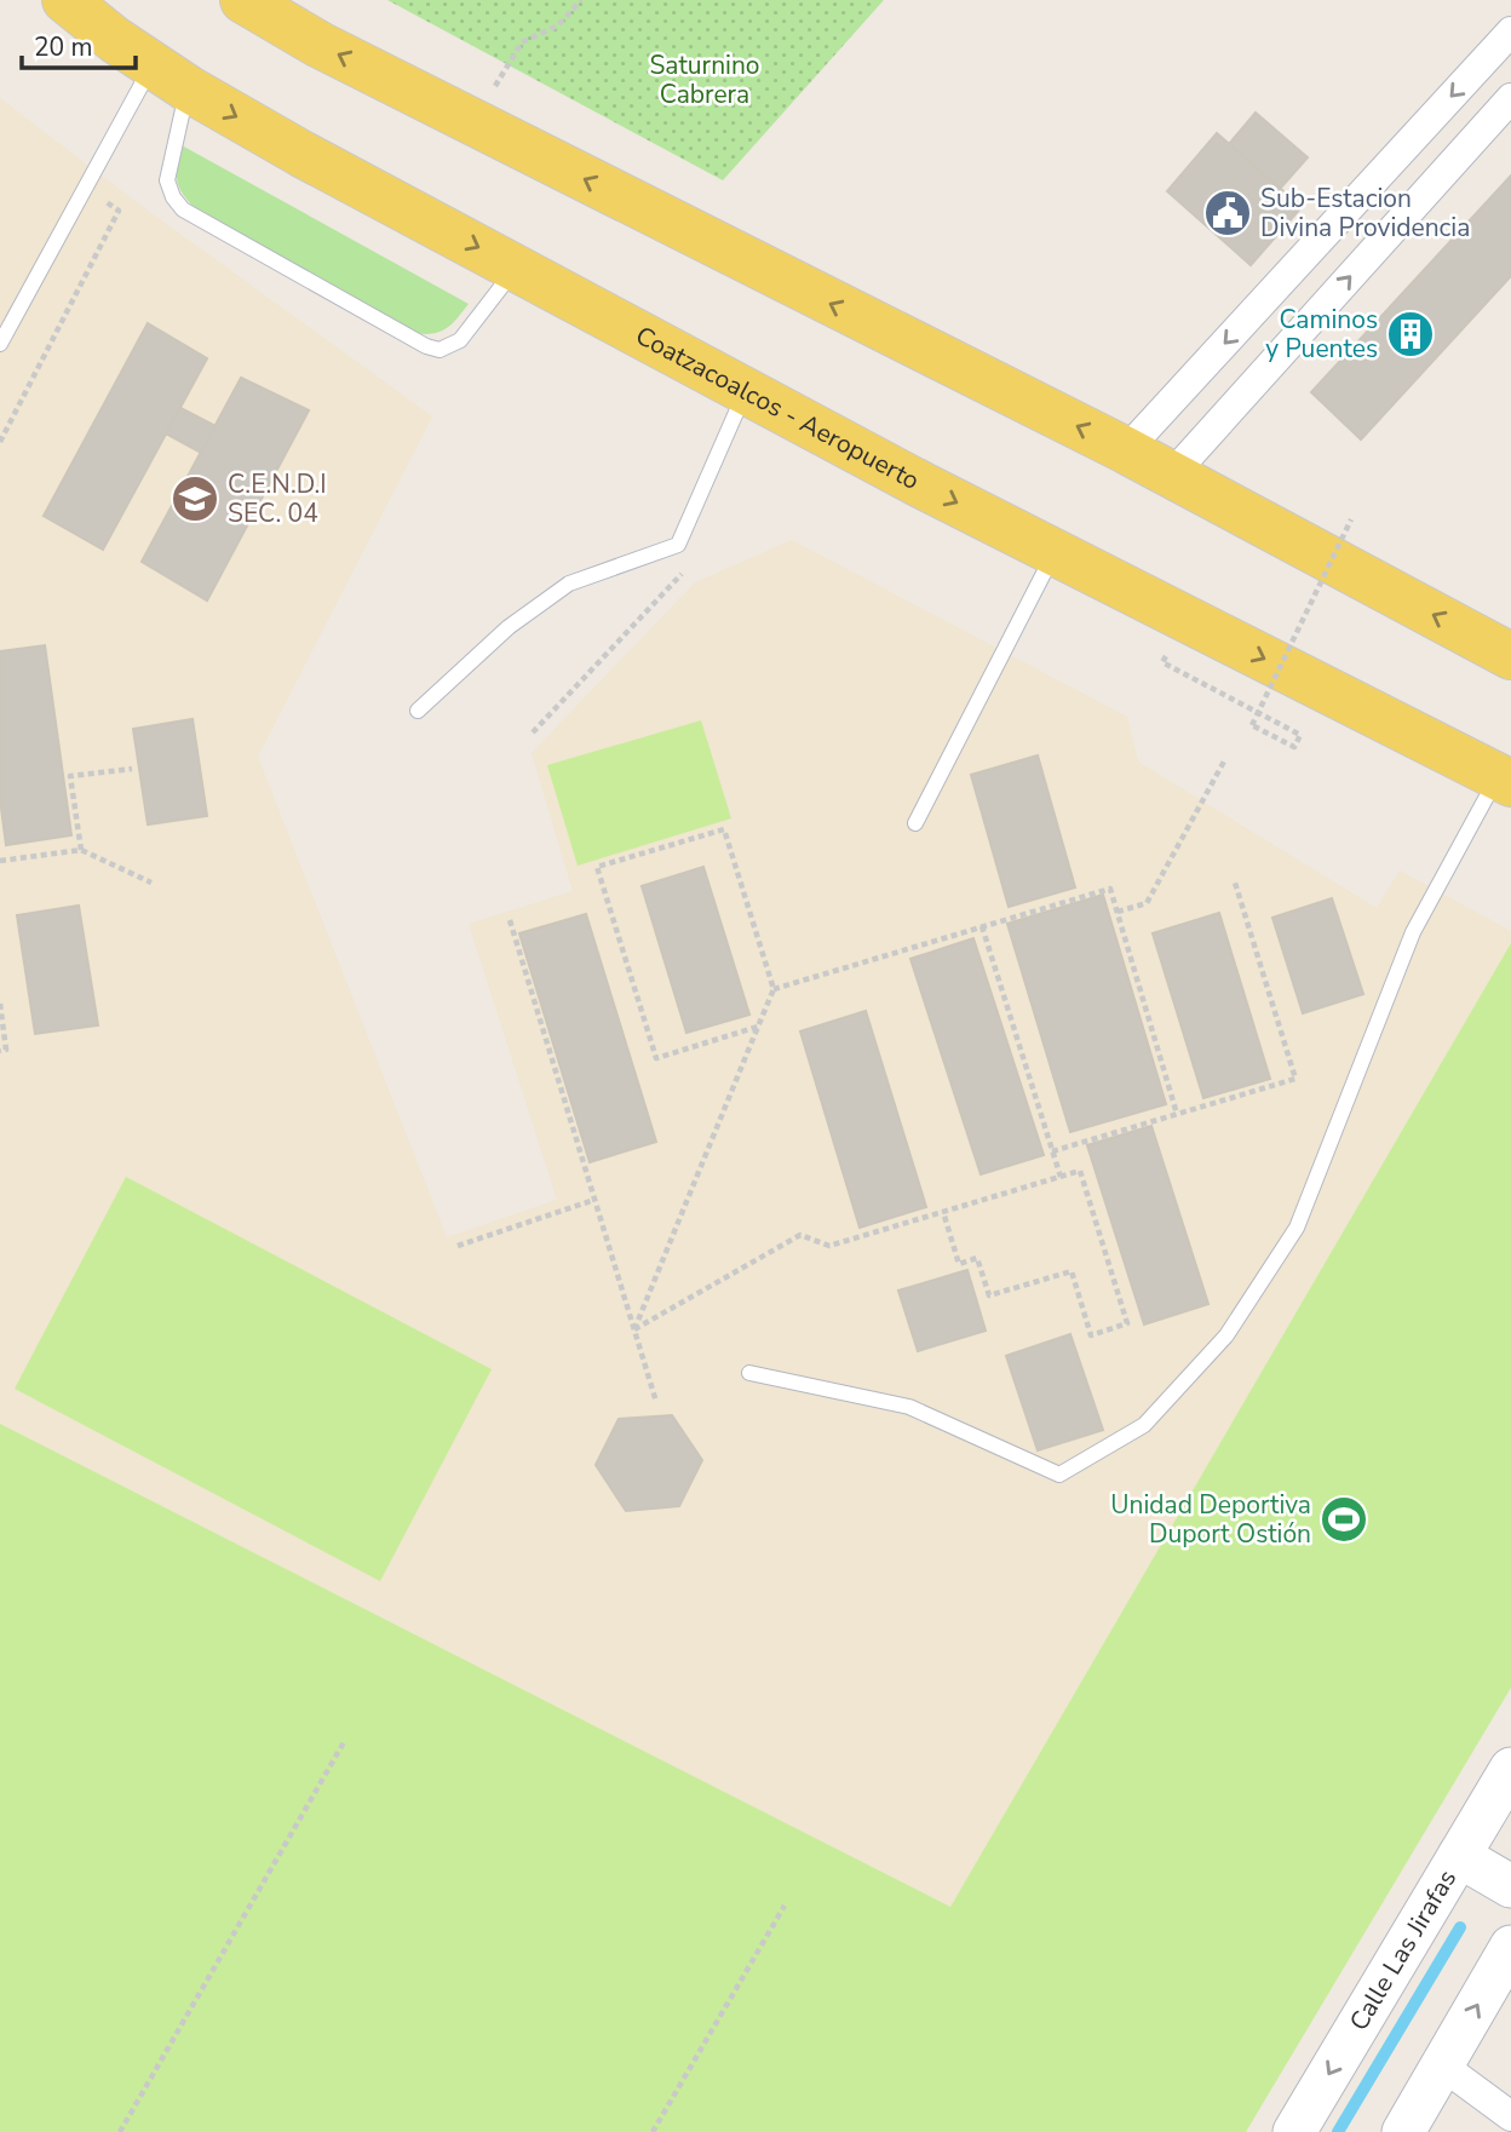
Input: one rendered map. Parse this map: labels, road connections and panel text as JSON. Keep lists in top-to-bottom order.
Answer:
{
  "streets": {
    "main road": ["Coatzacoalcos - Aeropuerto", "Calle Las Jirafas"]
  },
  "parks": ["Saturnino Cabrera"],
  "places": {
    "public building": ["Sub-Estacion Divina Providencia"],
    "building": ["Caminos y Puentes"],
    "school or university": ["C.E.N.D.I SEC. 04"],
    "sports": ["Unidad Deportiva Duport Ostión"]
  },
  "scale_bar": "20 m"
}
